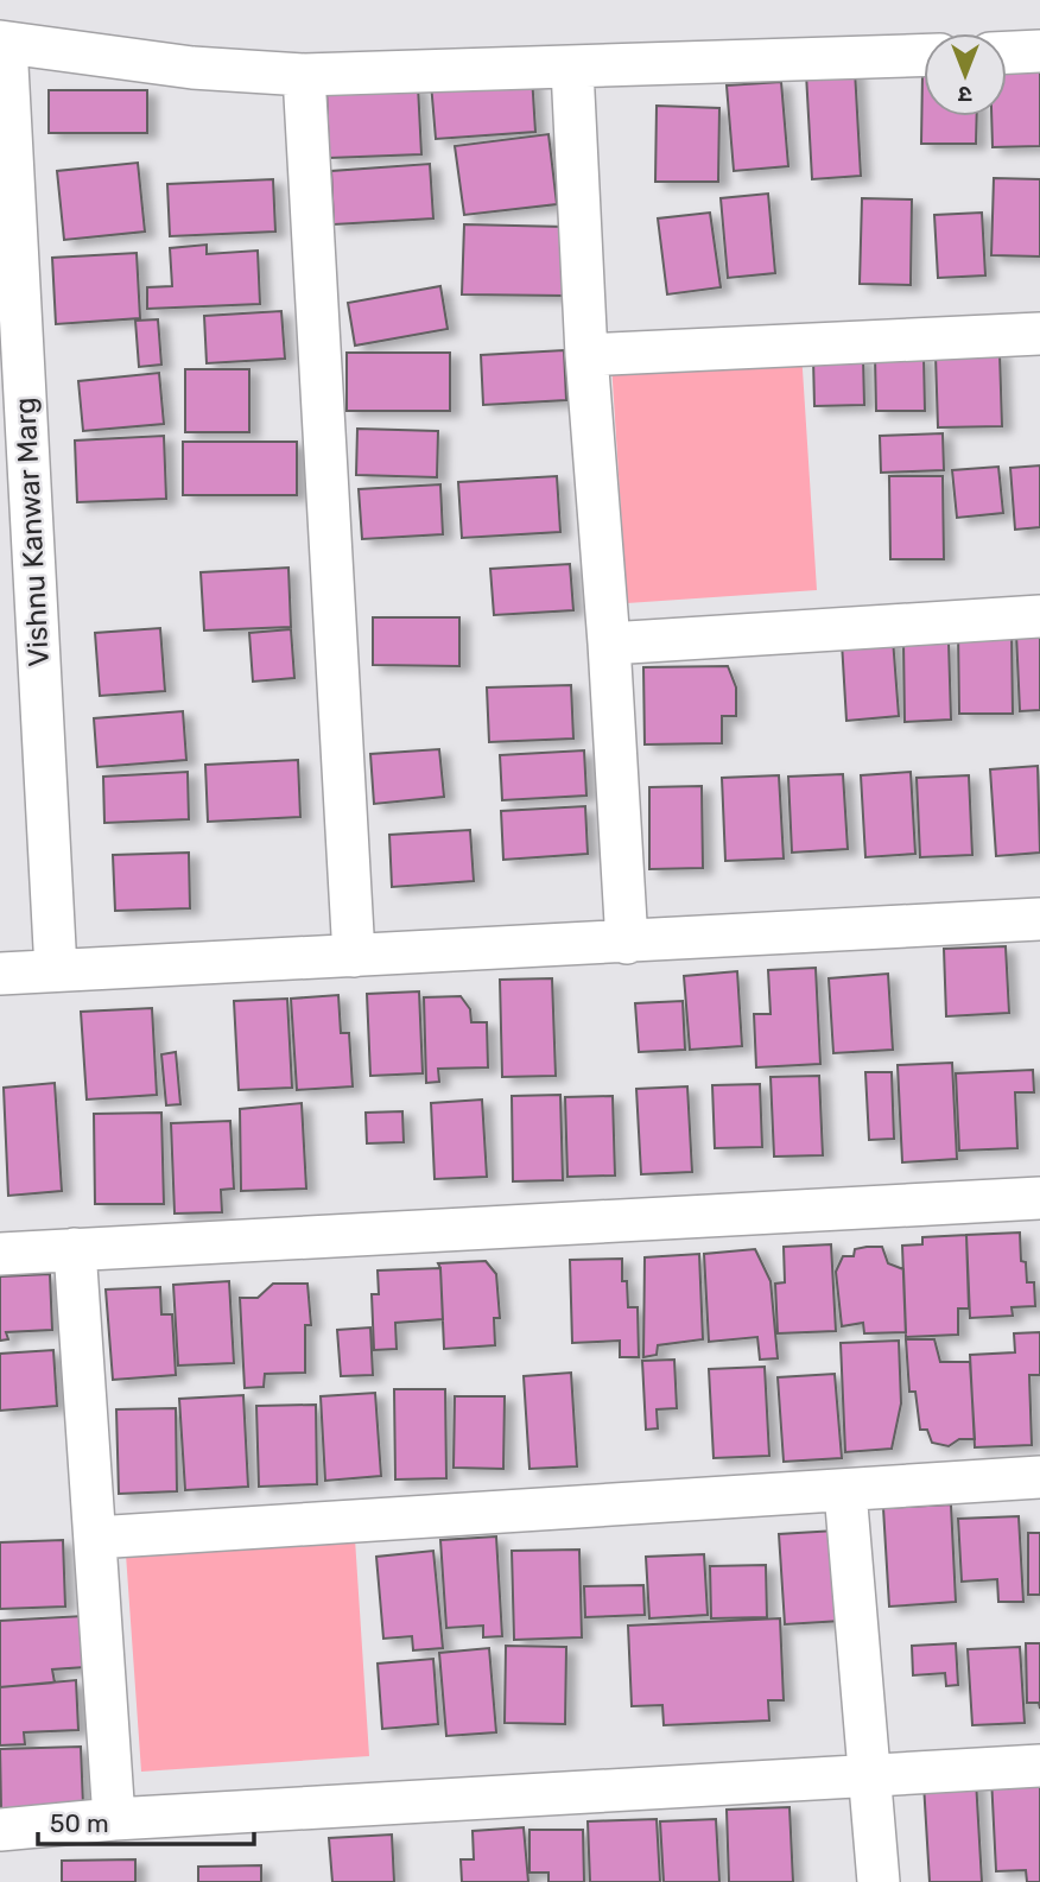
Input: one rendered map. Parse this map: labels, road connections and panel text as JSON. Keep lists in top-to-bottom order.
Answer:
{
  "streets": {
    "street": ["Vishnu Kanwar Marg"]
  },
  "scale_bar": "50 m",
  "north": "bottom"
}
